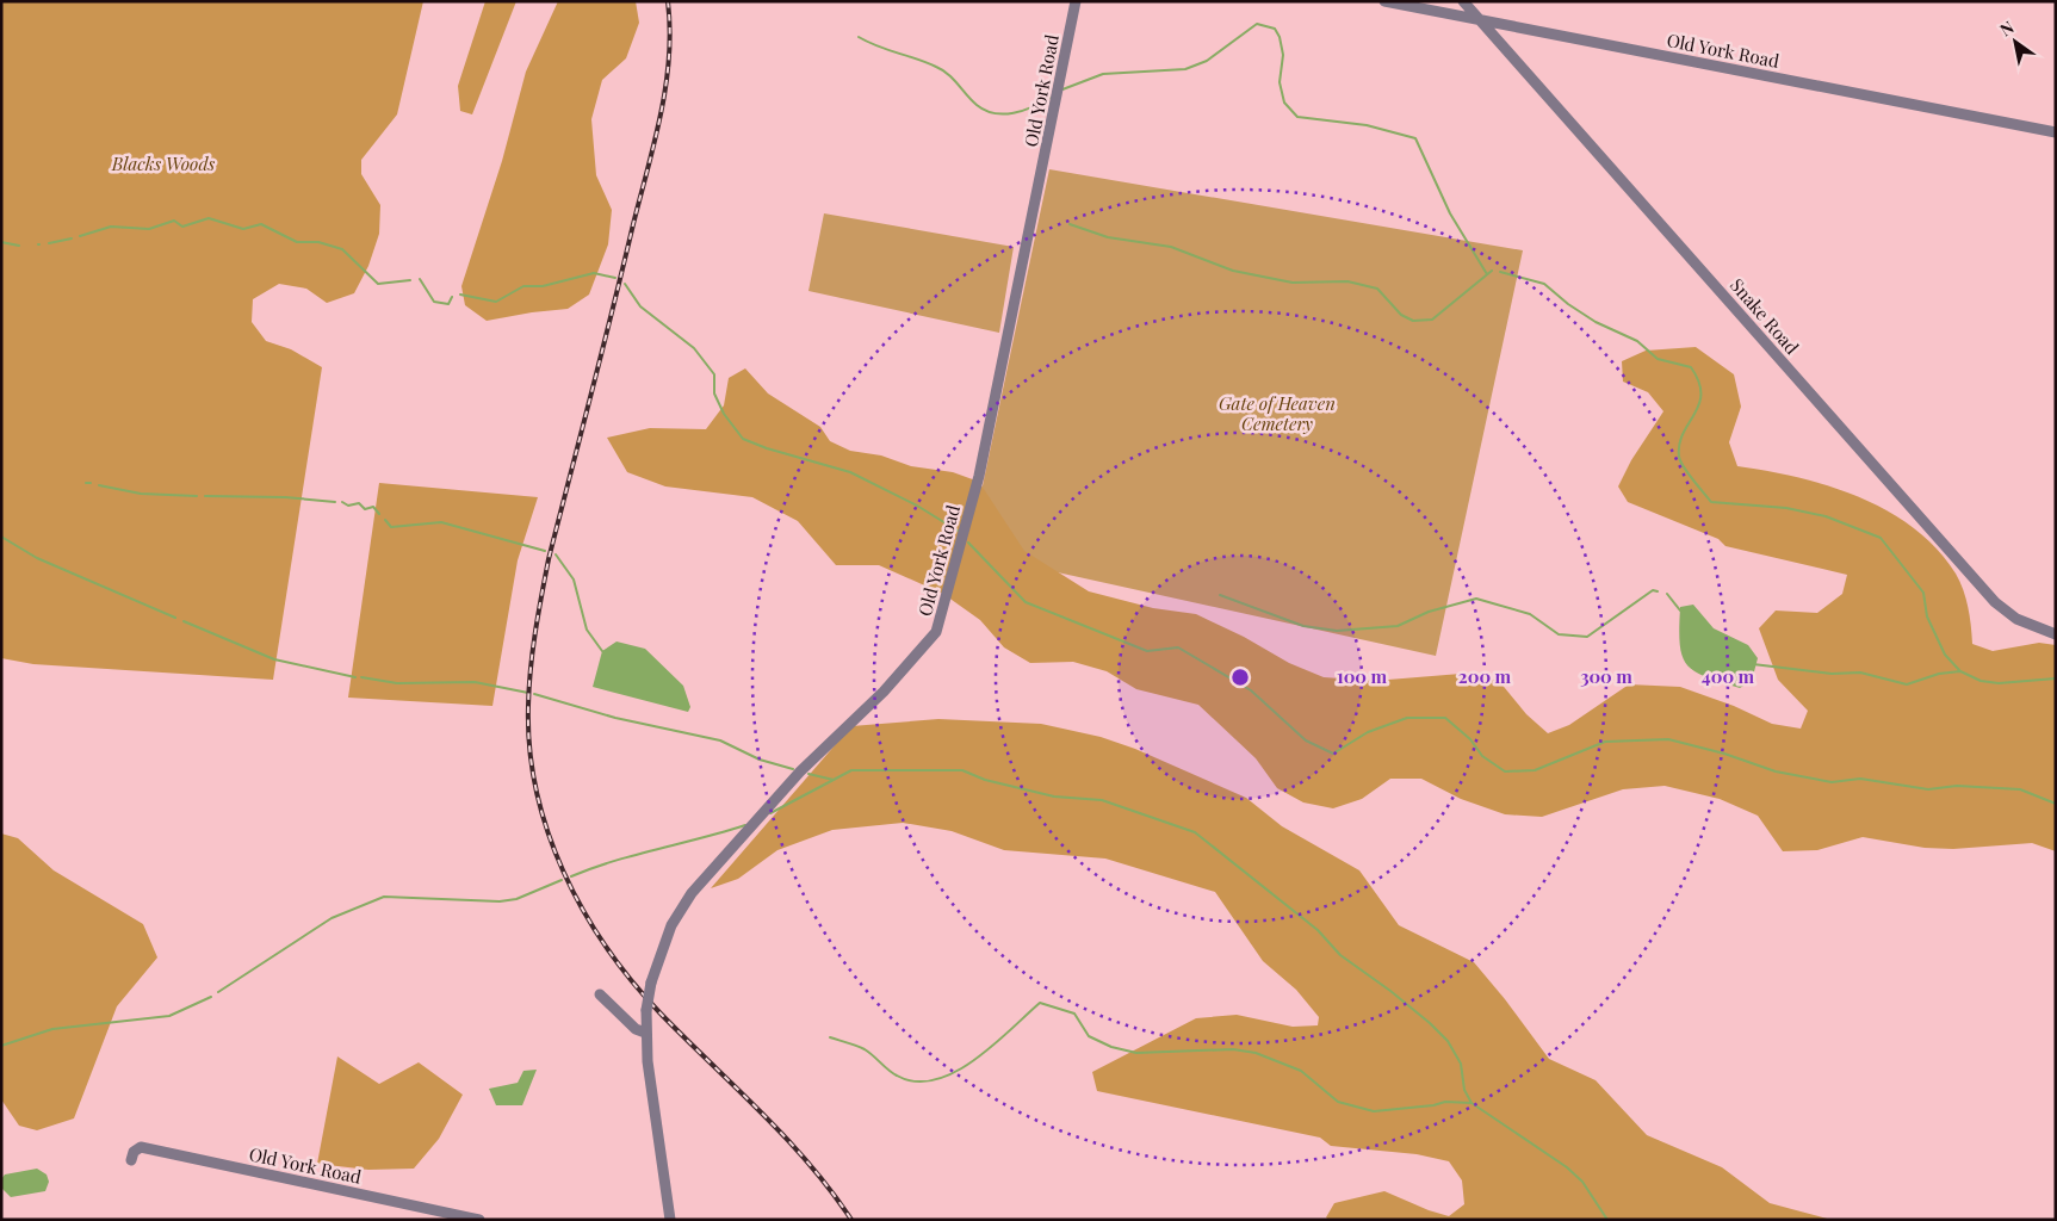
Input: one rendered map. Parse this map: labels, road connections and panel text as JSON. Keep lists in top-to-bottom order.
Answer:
{
  "streets": {
    "street": ["Old York Road", "Snake Road"]
  },
  "crossings": [
    ["Old York Road", "Snake Road"]
  ],
  "parks": ["Blacks Woods", "Gate of Heaven Cemetery"],
  "north": "top left",
  "rings": [
    "100 m",
    "200 m",
    "300 m",
    "400 m"
  ]
}
